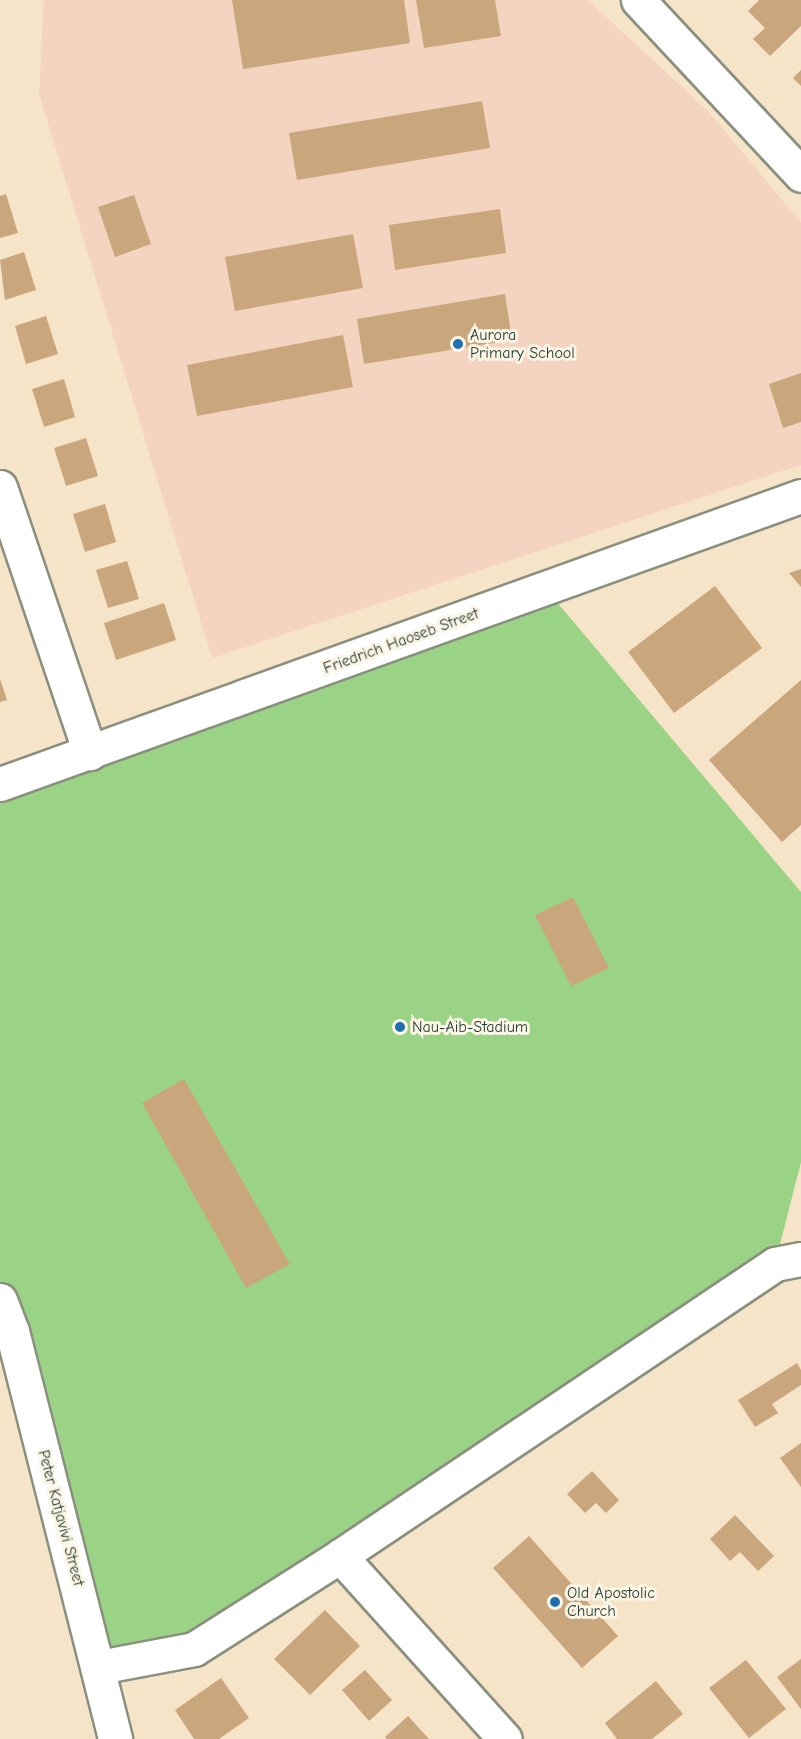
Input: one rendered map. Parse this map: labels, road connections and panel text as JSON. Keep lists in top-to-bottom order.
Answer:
{
  "streets": {
    "street": ["Friedrich Haoseb Street", "Peter Katjavivi Street"]
  },
  "places": ["Aurora Primary School", "Nau-Aib-Stadium", "Old Apostolic Church"]
}
